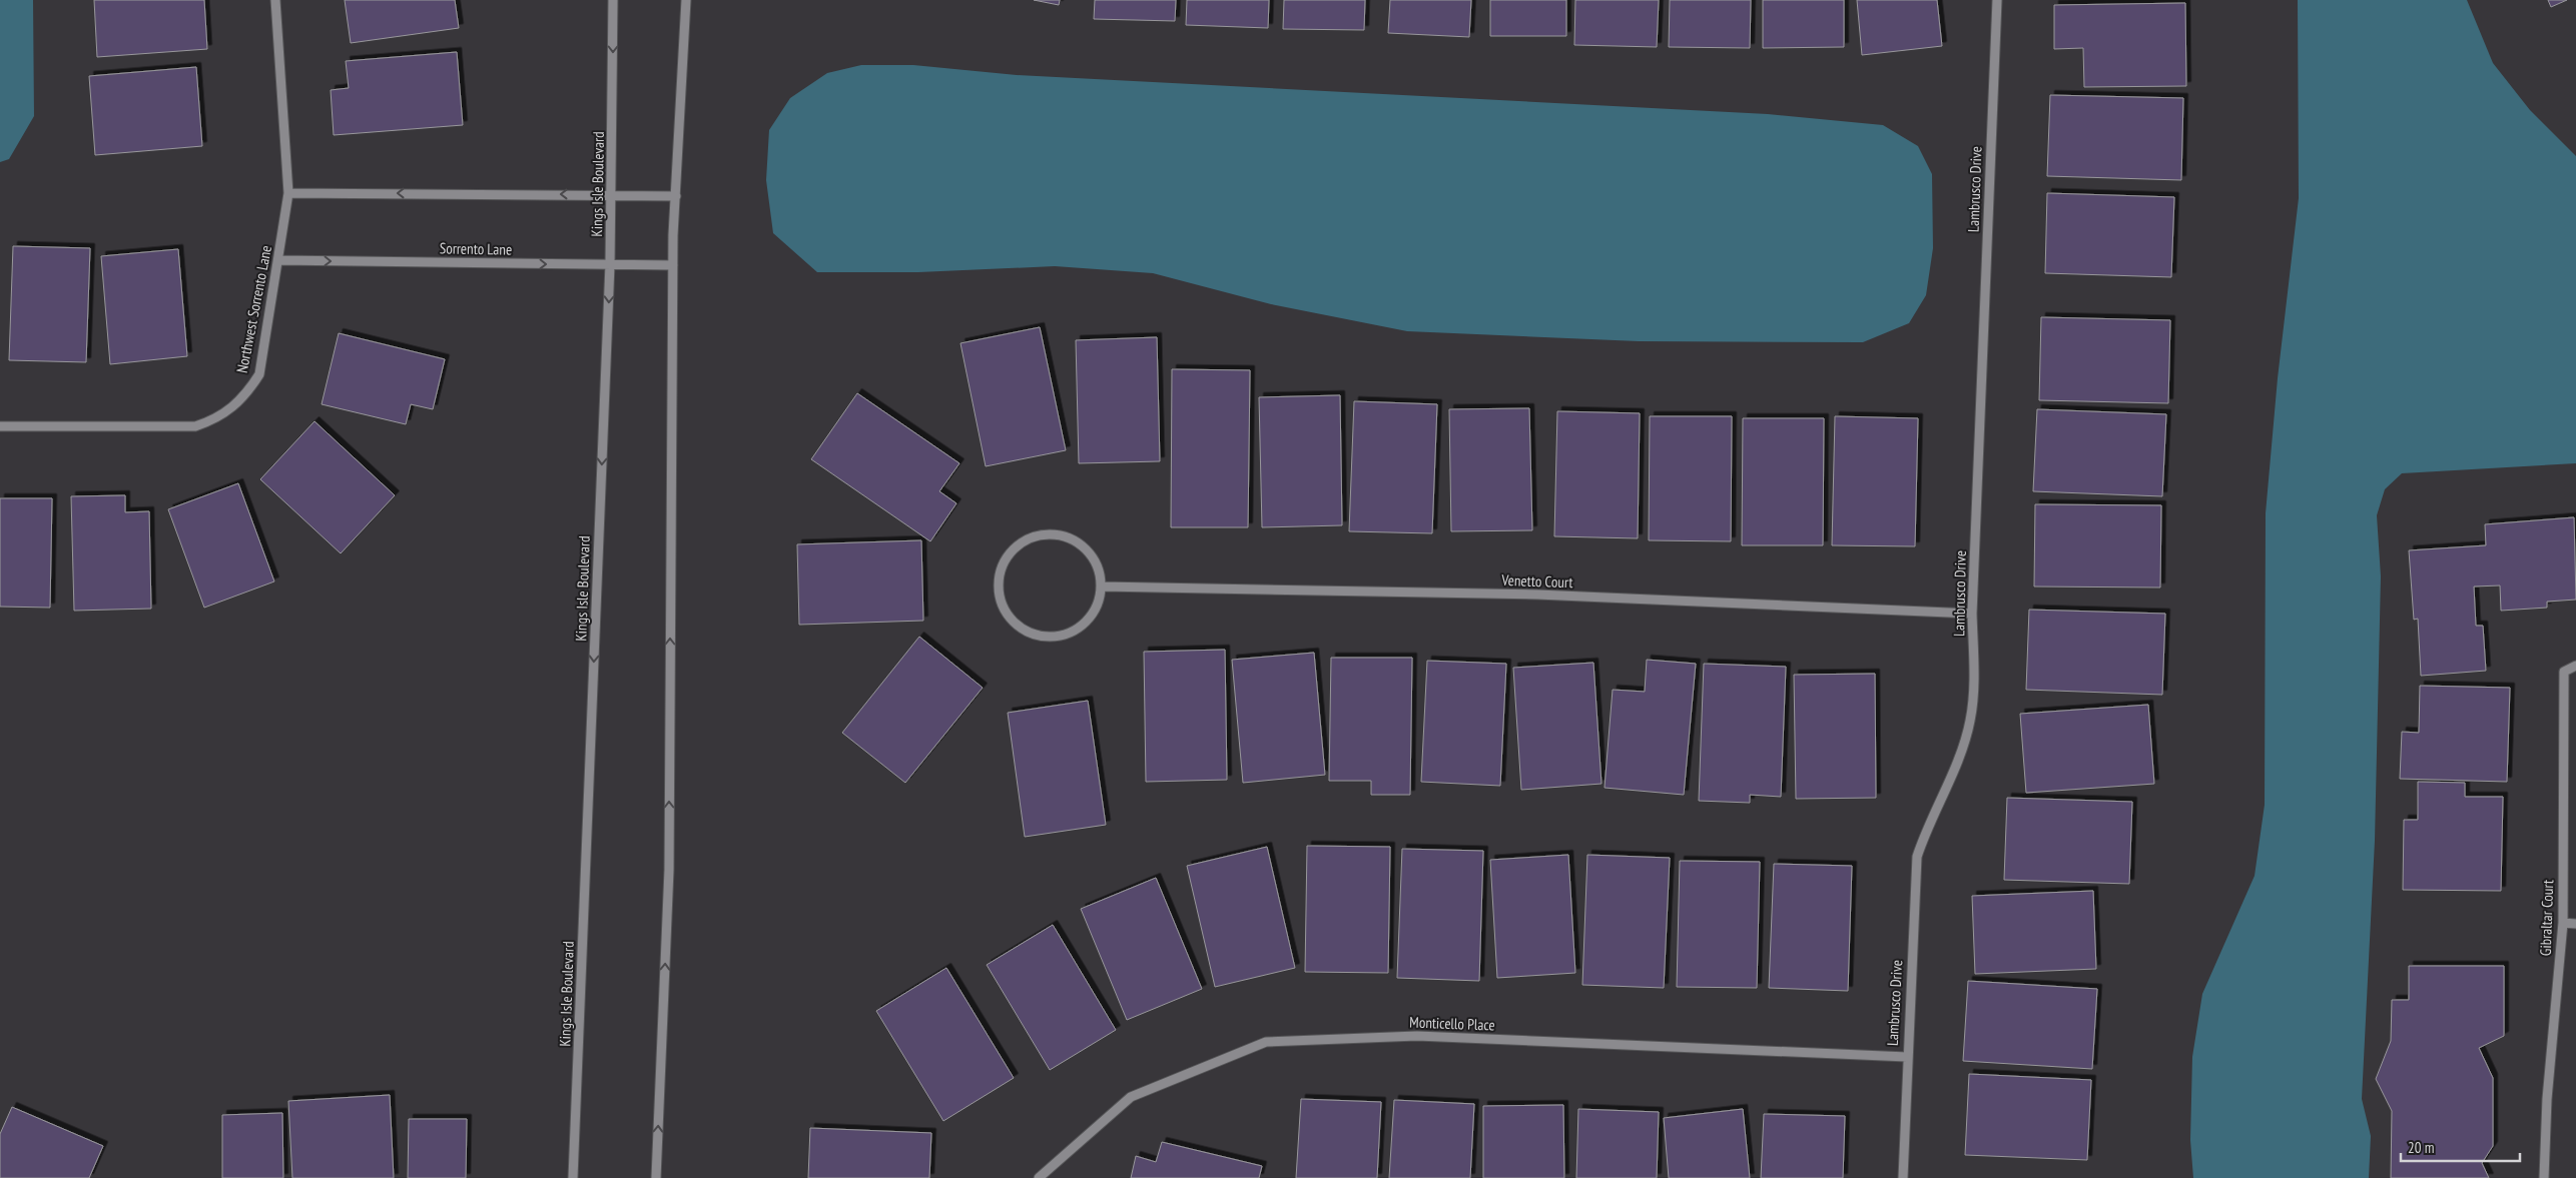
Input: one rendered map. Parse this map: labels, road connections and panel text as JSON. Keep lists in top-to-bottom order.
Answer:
{
  "streets": {
    "street": [
      "Kings Isle Boulevard",
      "Lambrusco Drive",
      "Sorrento Lane",
      "Northwest Sorrento Lane",
      "Venetto Court",
      "Gibraltar Court",
      "Monticello Place"
    ]
  },
  "crossings": [
    ["Kings Isle Boulevard", "Sorrento Lane"],
    ["Lambrusco Drive", "Venetto Court"],
    ["Lambrusco Drive", "Monticello Place"],
    ["Sorrento Lane", "Northwest Sorrento Lane"]
  ],
  "scale_bar": "20 m"
}
